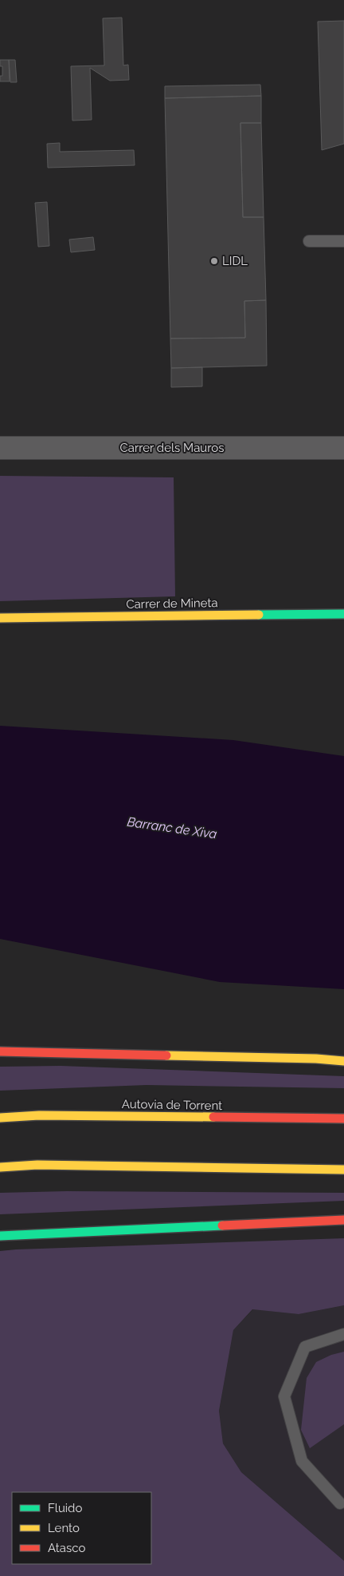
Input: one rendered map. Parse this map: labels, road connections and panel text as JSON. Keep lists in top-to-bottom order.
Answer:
{
  "streets": {
    "main road": ["Carrer de Mineta", "Autovia de Torrent"],
    "street": ["Carrer dels Mauros"]
  },
  "water": ["Barranc de Xiva"],
  "places": ["LIDL"],
  "legend": ["Fluido", "Lento", "Atasco"]
}
